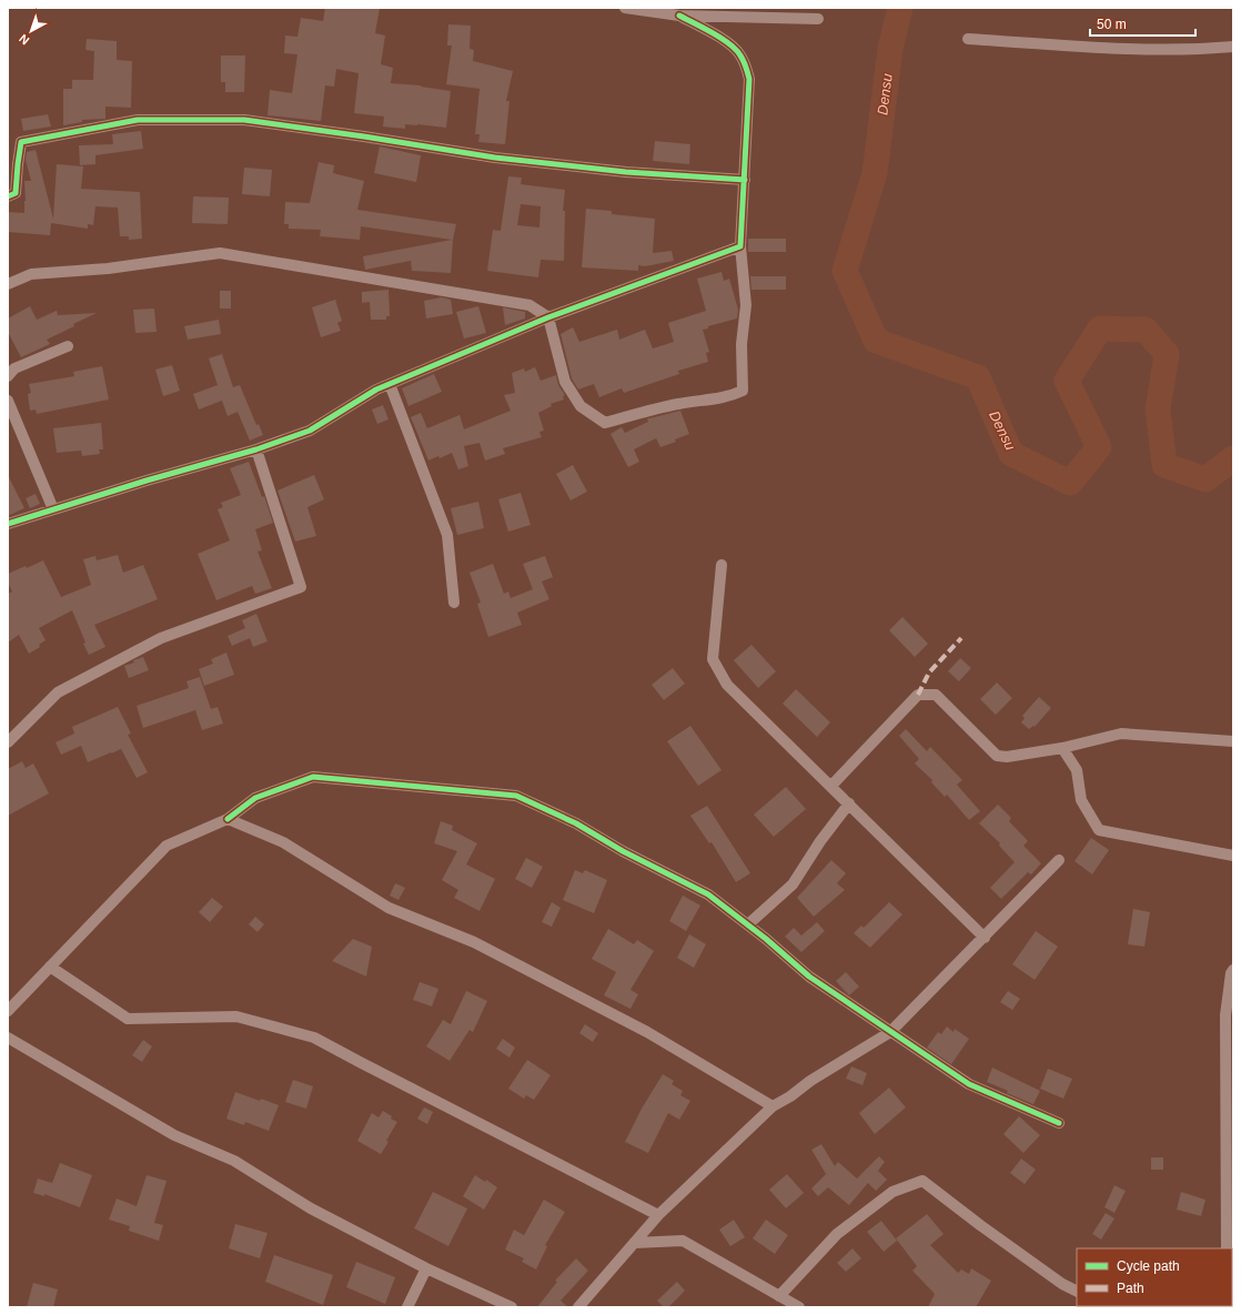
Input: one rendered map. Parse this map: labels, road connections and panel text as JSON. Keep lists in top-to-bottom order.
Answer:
{
  "water": ["Densu"],
  "legend": ["Cycle path", "Path"],
  "scale_bar": "50 m",
  "north": "bottom left"
}
